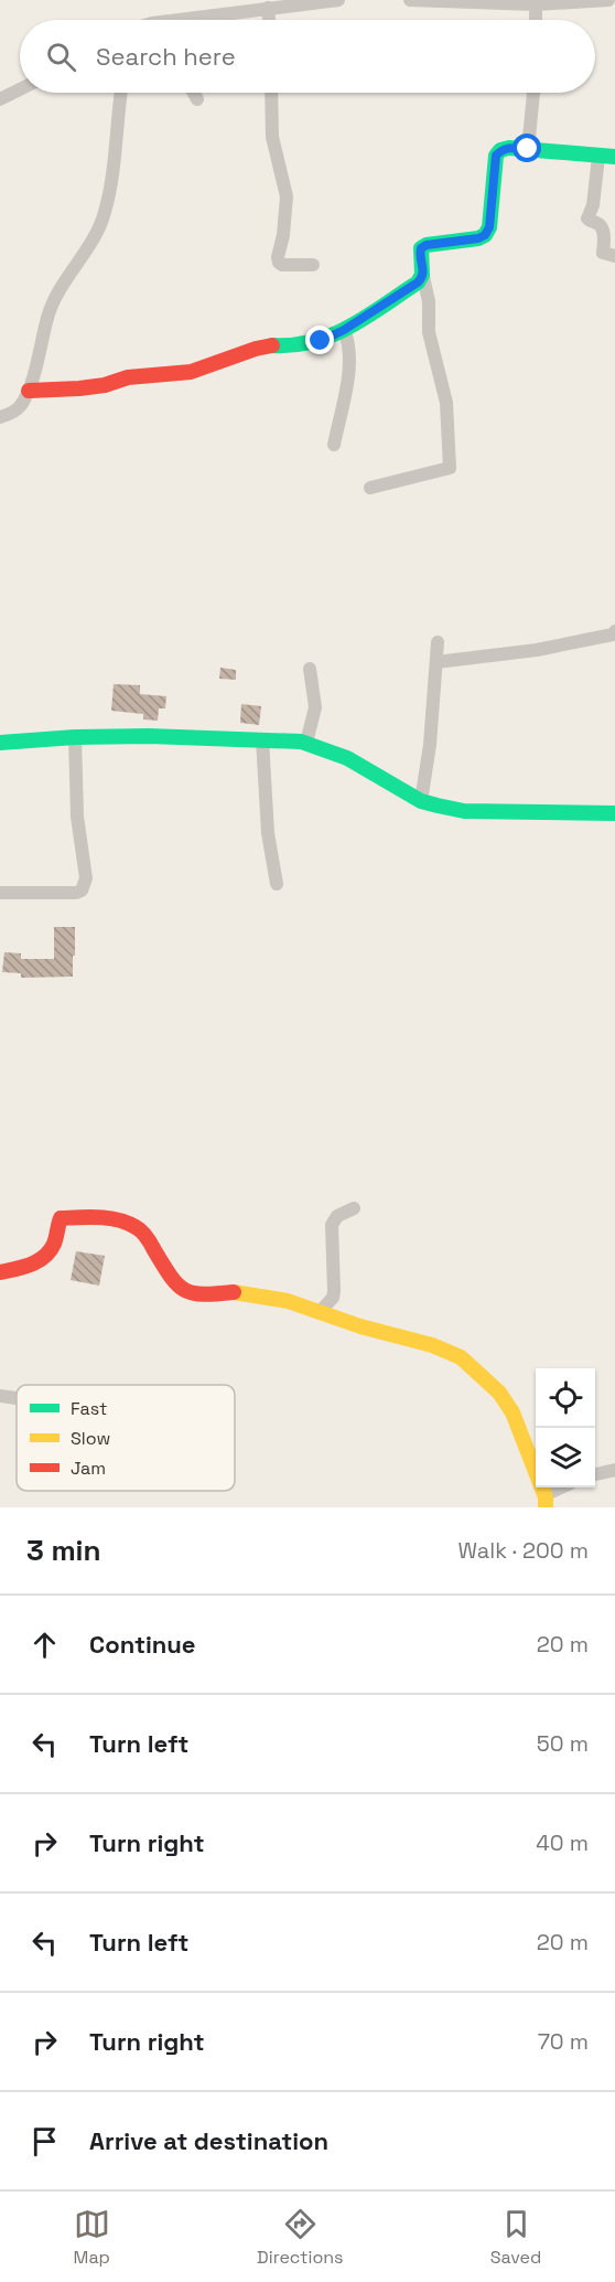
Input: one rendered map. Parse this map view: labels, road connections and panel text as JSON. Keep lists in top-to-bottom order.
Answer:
{
  "legend": ["Fast", "Slow", "Jam"],
  "page": {
    "search": "Search here",
    "heading": ["3 min", "Walk · 200 m"],
    "list": [
      ["Continue", "20 m"],
      ["Turn left", "50 m"],
      ["Turn right", "40 m"],
      ["Turn left", "20 m"],
      ["Turn right", "70 m"],
      "Arrive at destination"
    ],
    "nav": ["Map", "Directions", "Saved"]
  }
}
